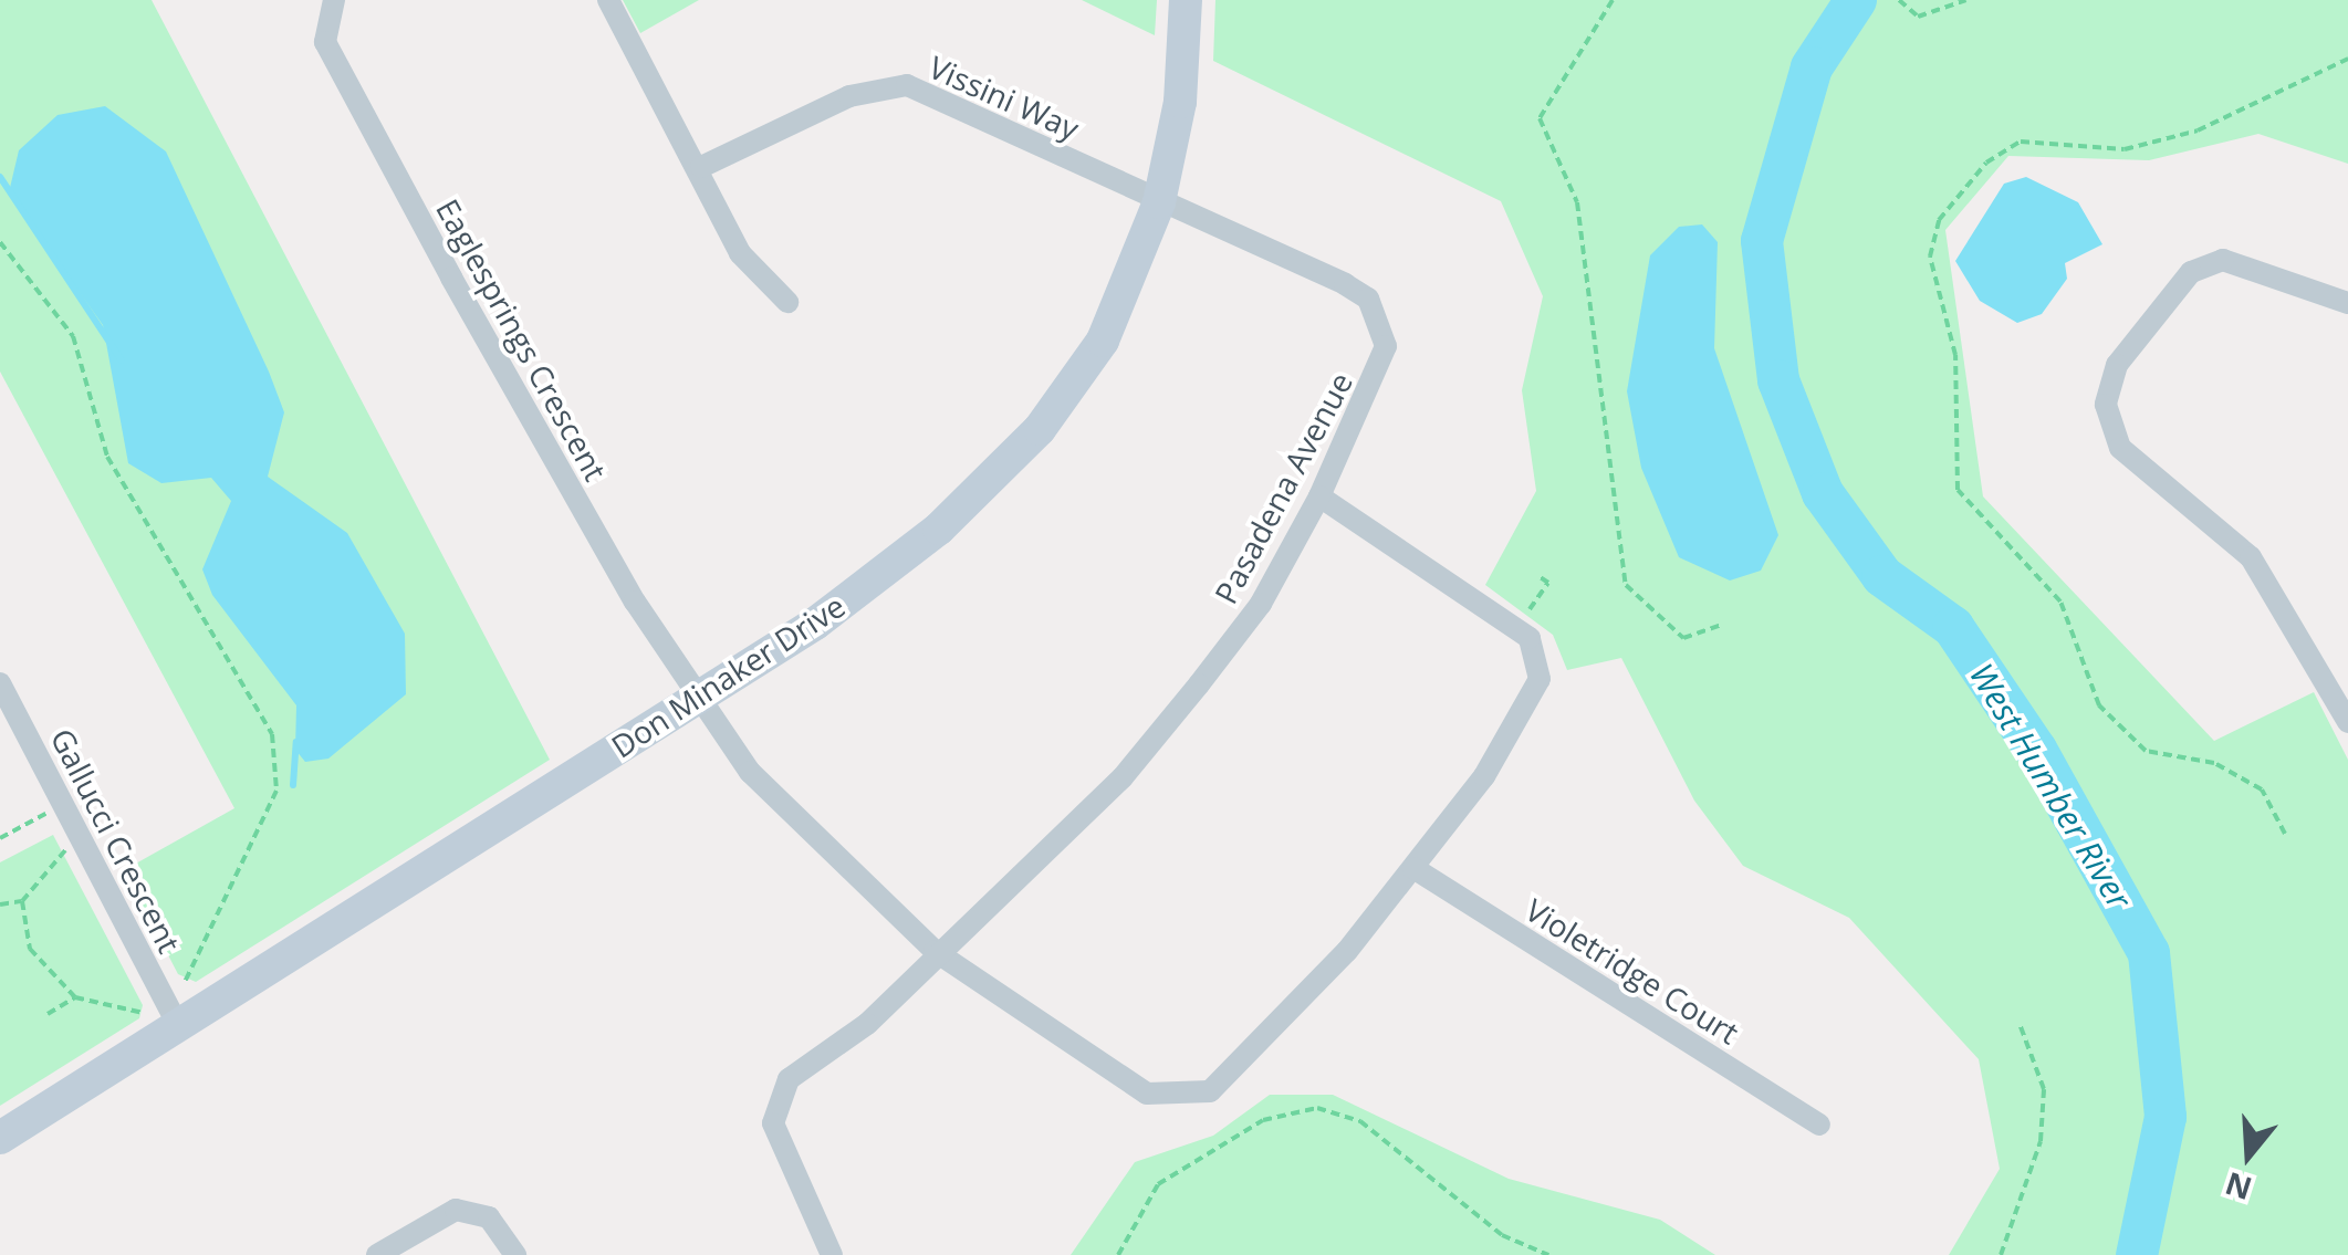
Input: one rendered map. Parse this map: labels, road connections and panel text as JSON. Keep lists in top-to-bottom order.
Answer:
{
  "streets": {
    "street": [
      "Vissini Way",
      "Eaglesprings Crescent",
      "Pasadena Avenue",
      "Don Minaker Drive",
      "Gallucci Crescent",
      "Violetridge Court"
    ]
  },
  "crossings": [
    ["Vissini Way", "Pasadena Avenue"],
    ["Vissini Way", "Don Minaker Drive"],
    ["Eaglesprings Crescent", "Pasadena Avenue"],
    ["Eaglesprings Crescent", "Don Minaker Drive"],
    ["Eaglesprings Crescent", "Violetridge Court"],
    ["Pasadena Avenue", "Don Minaker Drive"],
    ["Don Minaker Drive", "Gallucci Crescent"]
  ],
  "water": ["West Humber River"],
  "north": "bottom"
}
